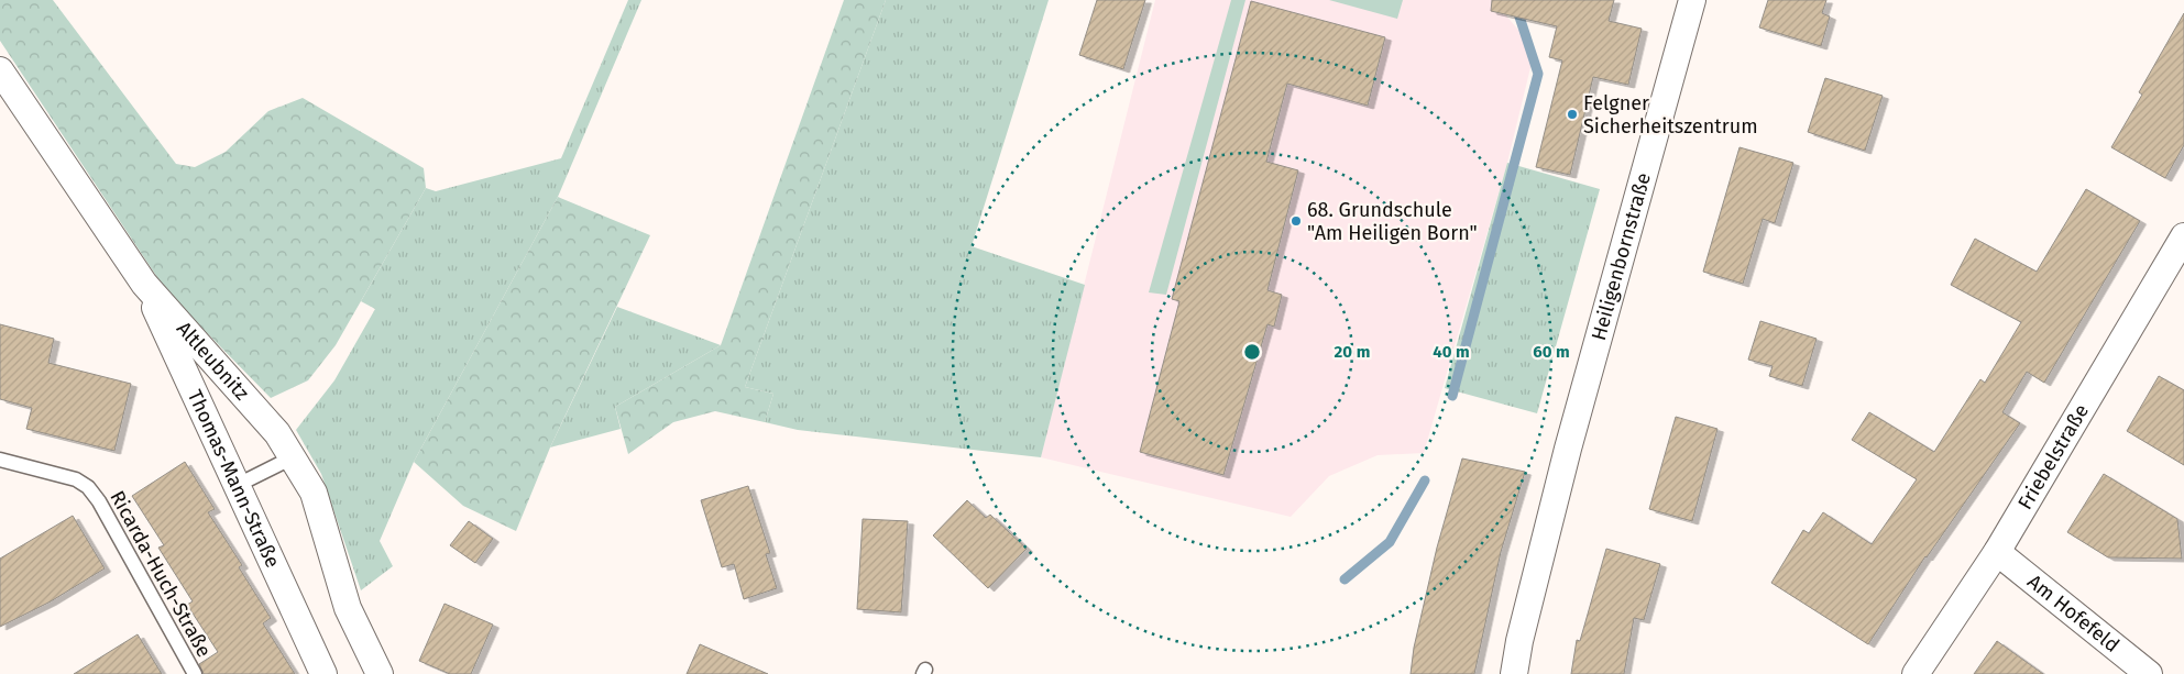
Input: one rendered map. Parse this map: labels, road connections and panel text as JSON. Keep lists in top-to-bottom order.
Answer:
{
  "streets": {
    "street": [
      "Heiligenbornstraße",
      "Altleubnitz",
      "Friebelstraße",
      "Thomas-Mann-Straße",
      "Am Hofefeld"
    ],
    "lane": ["Ricarda-Huch-Straße"]
  },
  "crossings": [
    ["Altleubnitz", "Thomas-Mann-Straße"],
    ["Friebelstraße", "Am Hofefeld"]
  ],
  "places": ["Felgner Sicherheitszentrum", "68. Grundschule \"Am Heiligen Born\""],
  "rings": ["20 m", "40 m", "60 m"]
}
